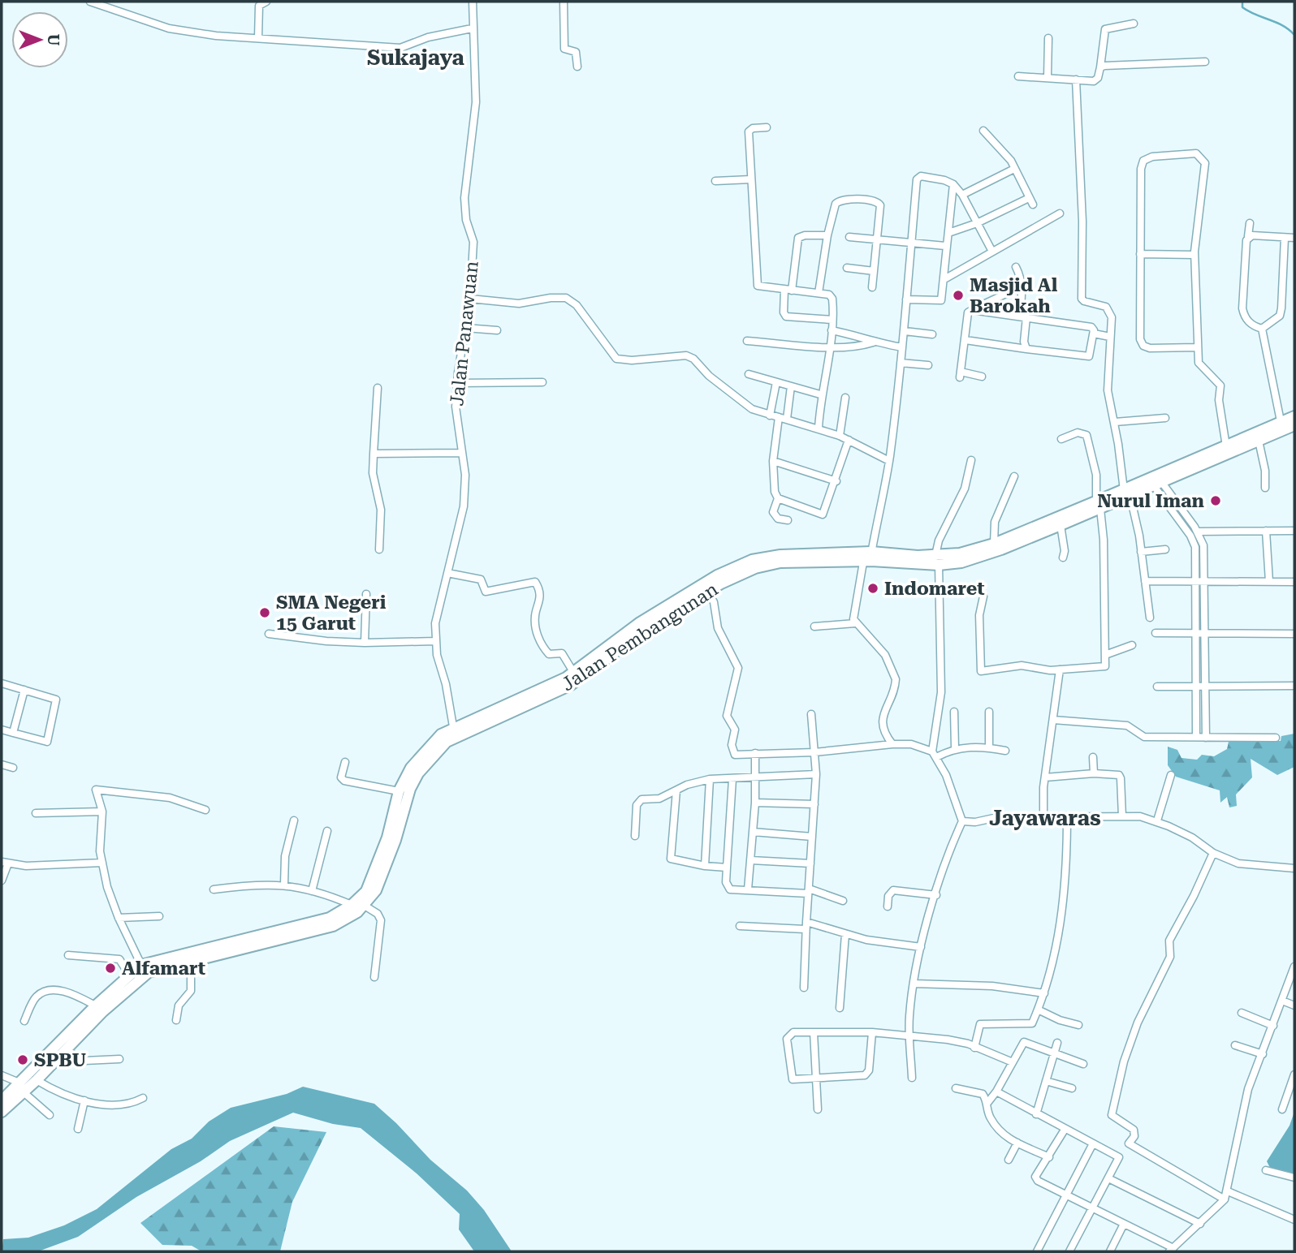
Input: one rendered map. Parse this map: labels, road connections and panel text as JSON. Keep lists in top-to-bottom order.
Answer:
{
  "streets": {
    "main road": ["Jalan Pembangunan"],
    "street": ["Jalan Panawuan"]
  },
  "crossings": [
    ["Jalan Panawuan", "Jalan Pembangunan"]
  ],
  "districts": ["Sukajaya", "Jayawaras"],
  "places": [
    "Masjid Al Barokah",
    "Nurul Iman",
    "Indomaret",
    "SMA Negeri 15 Garut",
    "Alfamart",
    "SPBU"
  ],
  "north": "right"
}
